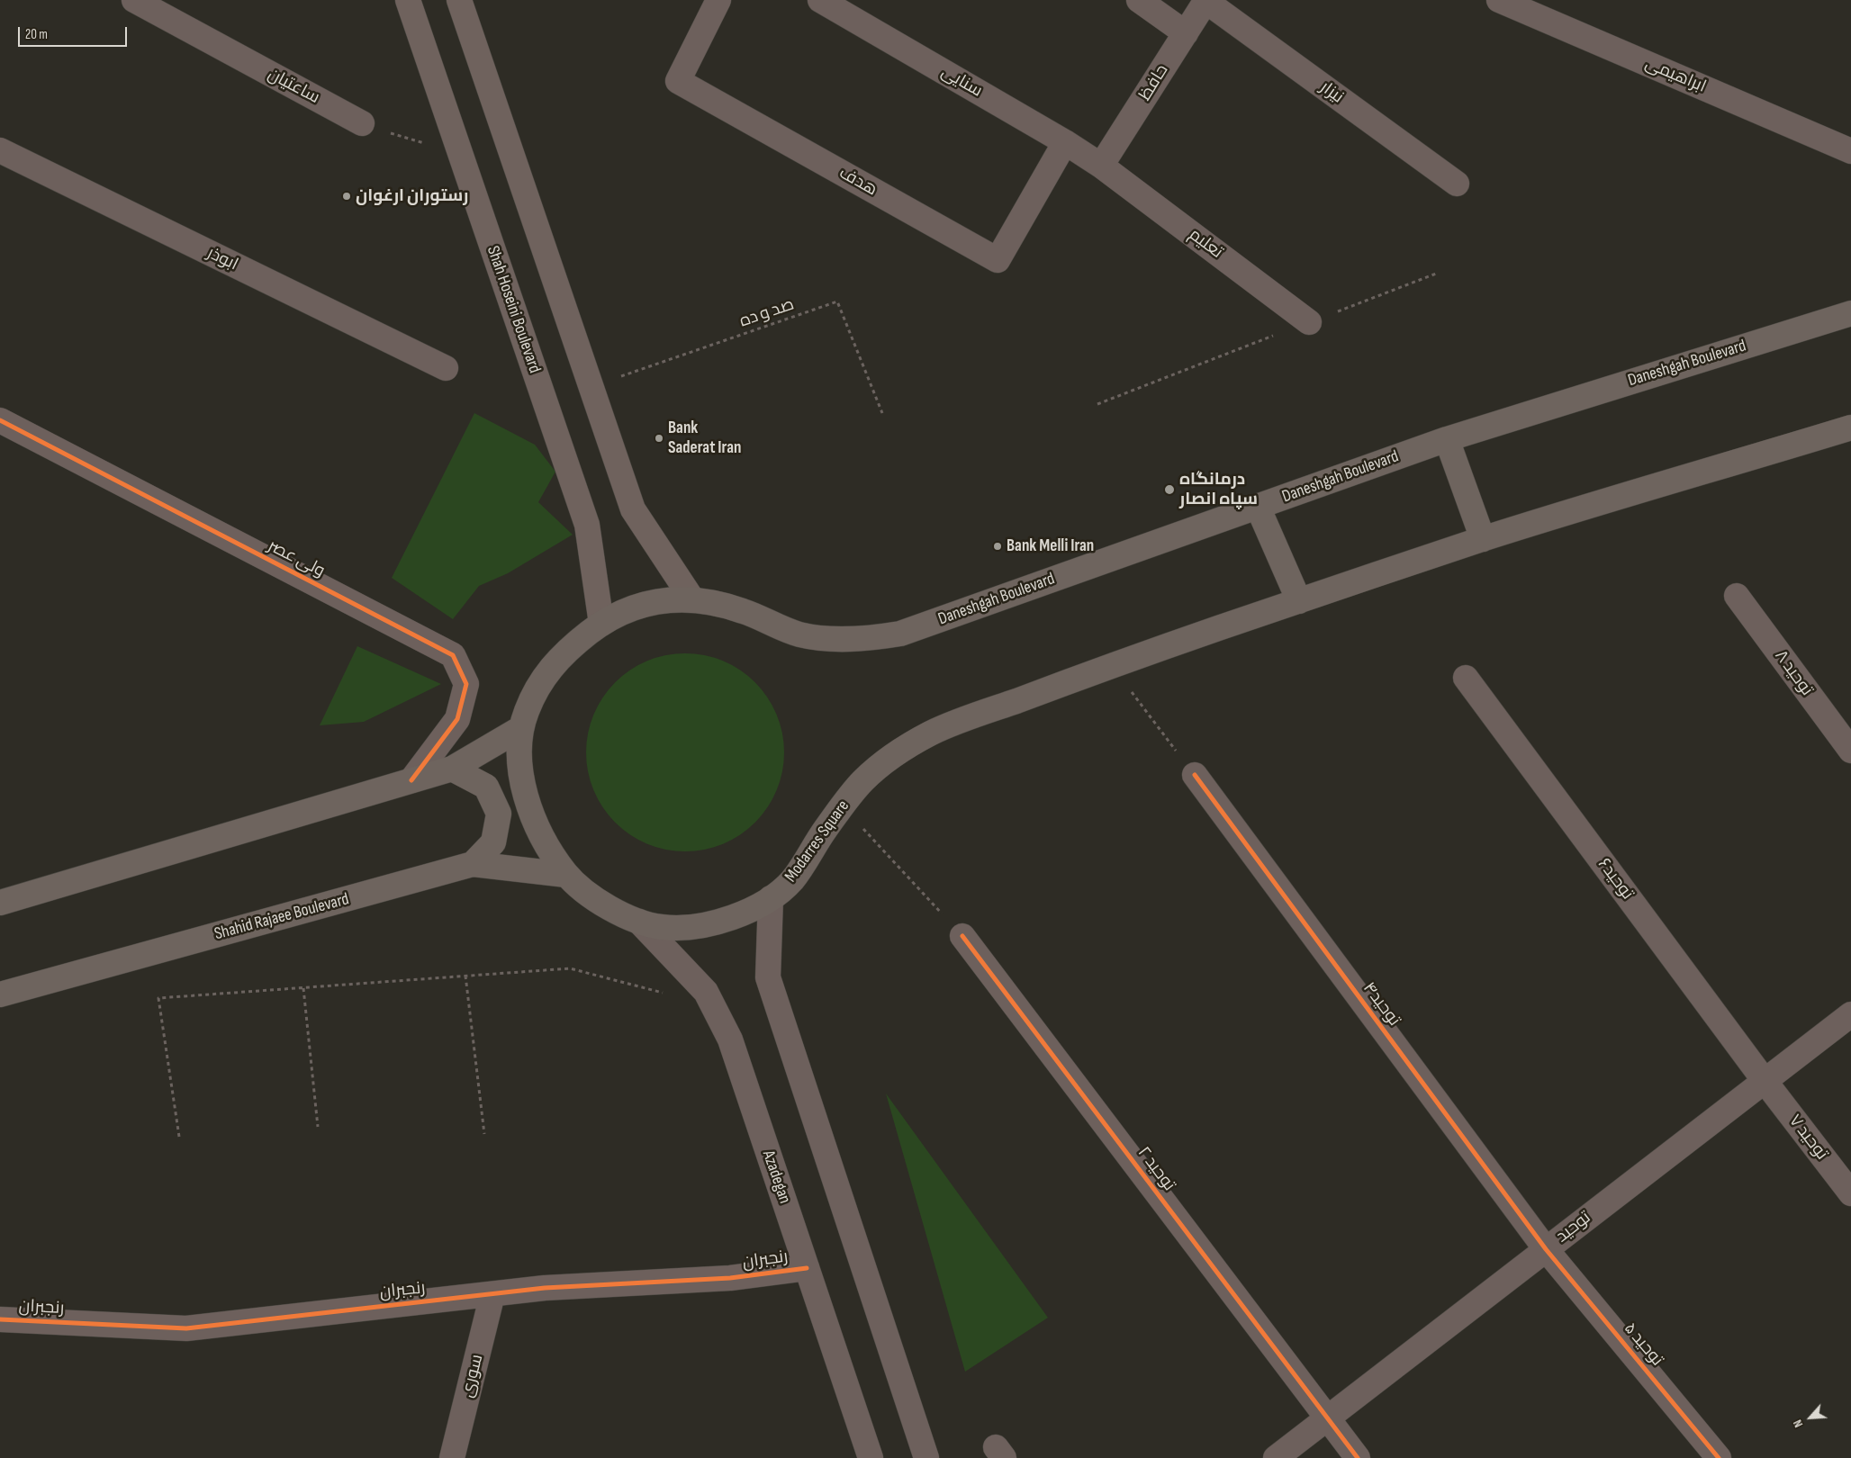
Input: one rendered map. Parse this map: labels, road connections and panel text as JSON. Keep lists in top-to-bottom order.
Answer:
{
  "streets": {
    "highway": ["Daneshgah Boulevard", "Modarres Square", "Shahid Rajaee Boulevard"],
    "main road": ["Shah Hoseini Boulevard"],
    "street": [
      "ابراهیمی",
      "سنایی",
      "حافظ",
      "ساعتیان",
      "نیزار",
      "هدف",
      "تعلیم",
      "ابوذر",
      "ولی عصر",
      "توحید ۸",
      "توحید۶",
      "توحید۴",
      "توحید ۷",
      "توحید ۲",
      "Azadegan",
      "توحید",
      "رنجبران",
      "توحید ۵",
      "سوری"
    ],
    "path": ["صد و ده"]
  },
  "crossings": [
    ["سنایی", "حافظ"],
    ["سنایی", "هدف"],
    ["سنایی", "تعلیم"],
    ["حافظ", "نیزار"],
    ["حافظ", "تعلیم"],
    ["Shah Hoseini Boulevard", "Modarres Square"],
    ["Daneshgah Boulevard", "Modarres Square"],
    ["Modarres Square", "Shahid Rajaee Boulevard"],
    ["Modarres Square", "Azadegan"],
    ["توحید۶", "توحید ۷"],
    ["توحید۶", "توحید"],
    ["توحید۴", "توحید"],
    ["توحید۴", "توحید ۵"],
    ["توحید ۷", "توحید"],
    ["توحید ۲", "توحید"],
    ["Azadegan", "رنجبران"],
    ["توحید", "توحید ۵"],
    ["رنجبران", "سوری"]
  ],
  "places": [
    "رستوران ارغوان",
    "Bank Saderat Iran",
    "درمانگاه سپاه انصار",
    "Bank Melli Iran"
  ],
  "scale_bar": "20 m",
  "north": "bottom left"
}
